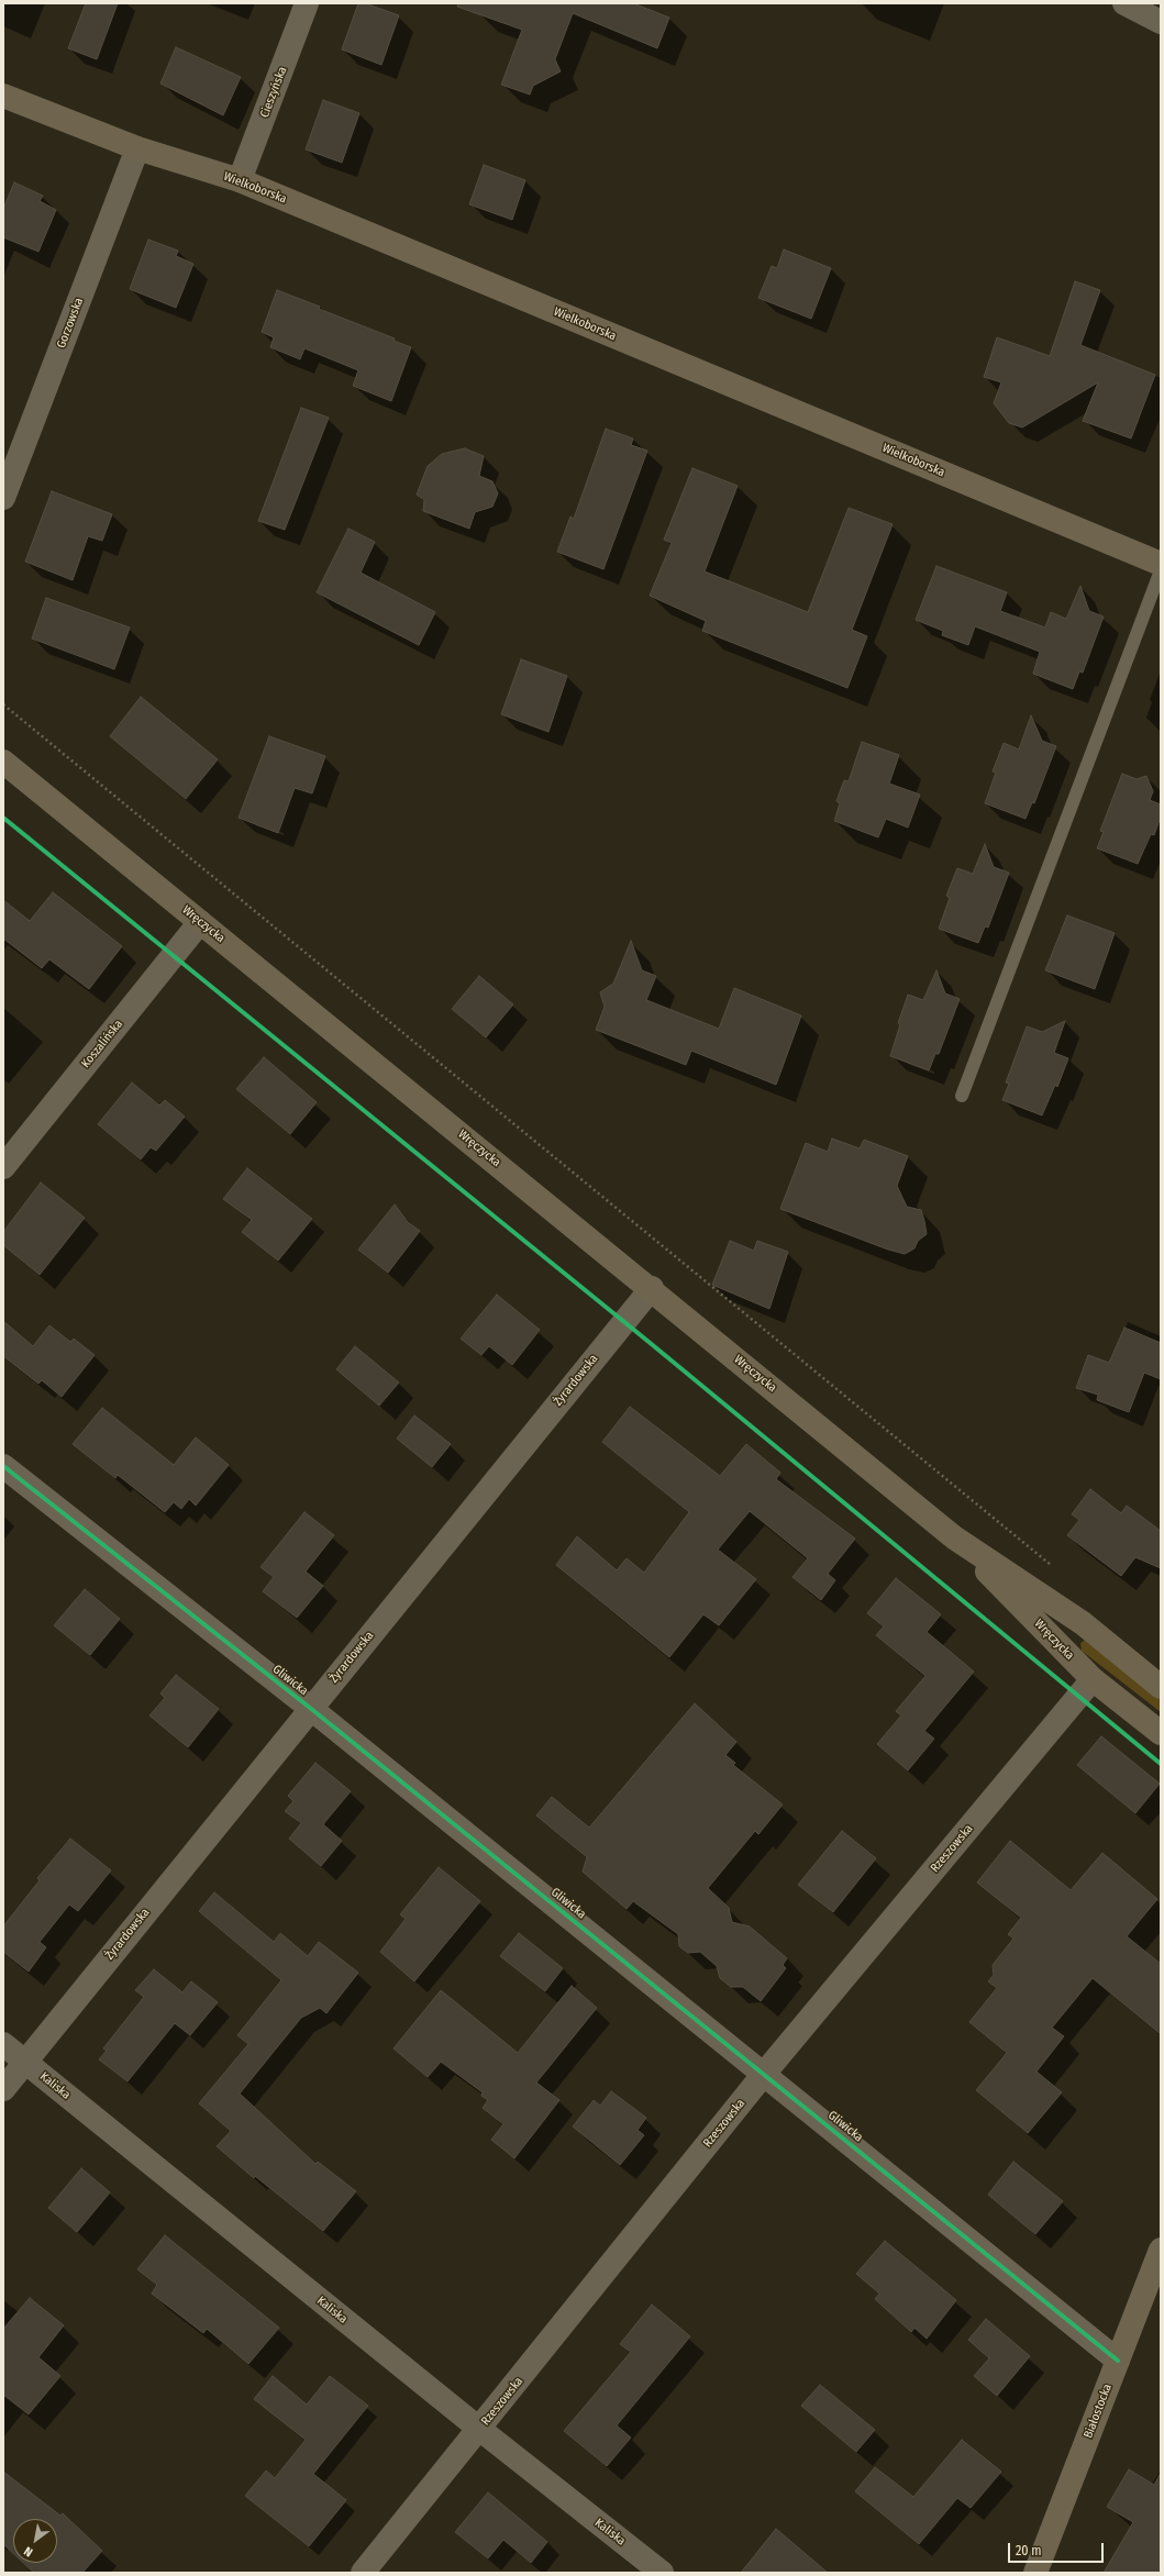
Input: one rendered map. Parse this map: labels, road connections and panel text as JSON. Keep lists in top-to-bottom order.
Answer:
{
  "streets": {
    "main road": ["Wielkoborska", "Wręczycka", "Białostocka"],
    "street": [
      "Cieszyńska",
      "Gorzowska",
      "Koszalińska",
      "Żyrardowska",
      "Gliwicka",
      "Rzeszowska",
      "Kaliska"
    ]
  },
  "crossings": [
    ["Cieszyńska", "Wielkoborska"],
    ["Wielkoborska", "Gorzowska"],
    ["Wręczycka", "Koszalińska"],
    ["Wręczycka", "Żyrardowska"],
    ["Wręczycka", "Rzeszowska"],
    ["Żyrardowska", "Gliwicka"],
    ["Żyrardowska", "Kaliska"],
    ["Gliwicka", "Rzeszowska"],
    ["Gliwicka", "Białostocka"],
    ["Rzeszowska", "Kaliska"]
  ],
  "scale_bar": "20 m",
  "north": "bottom left"
}
